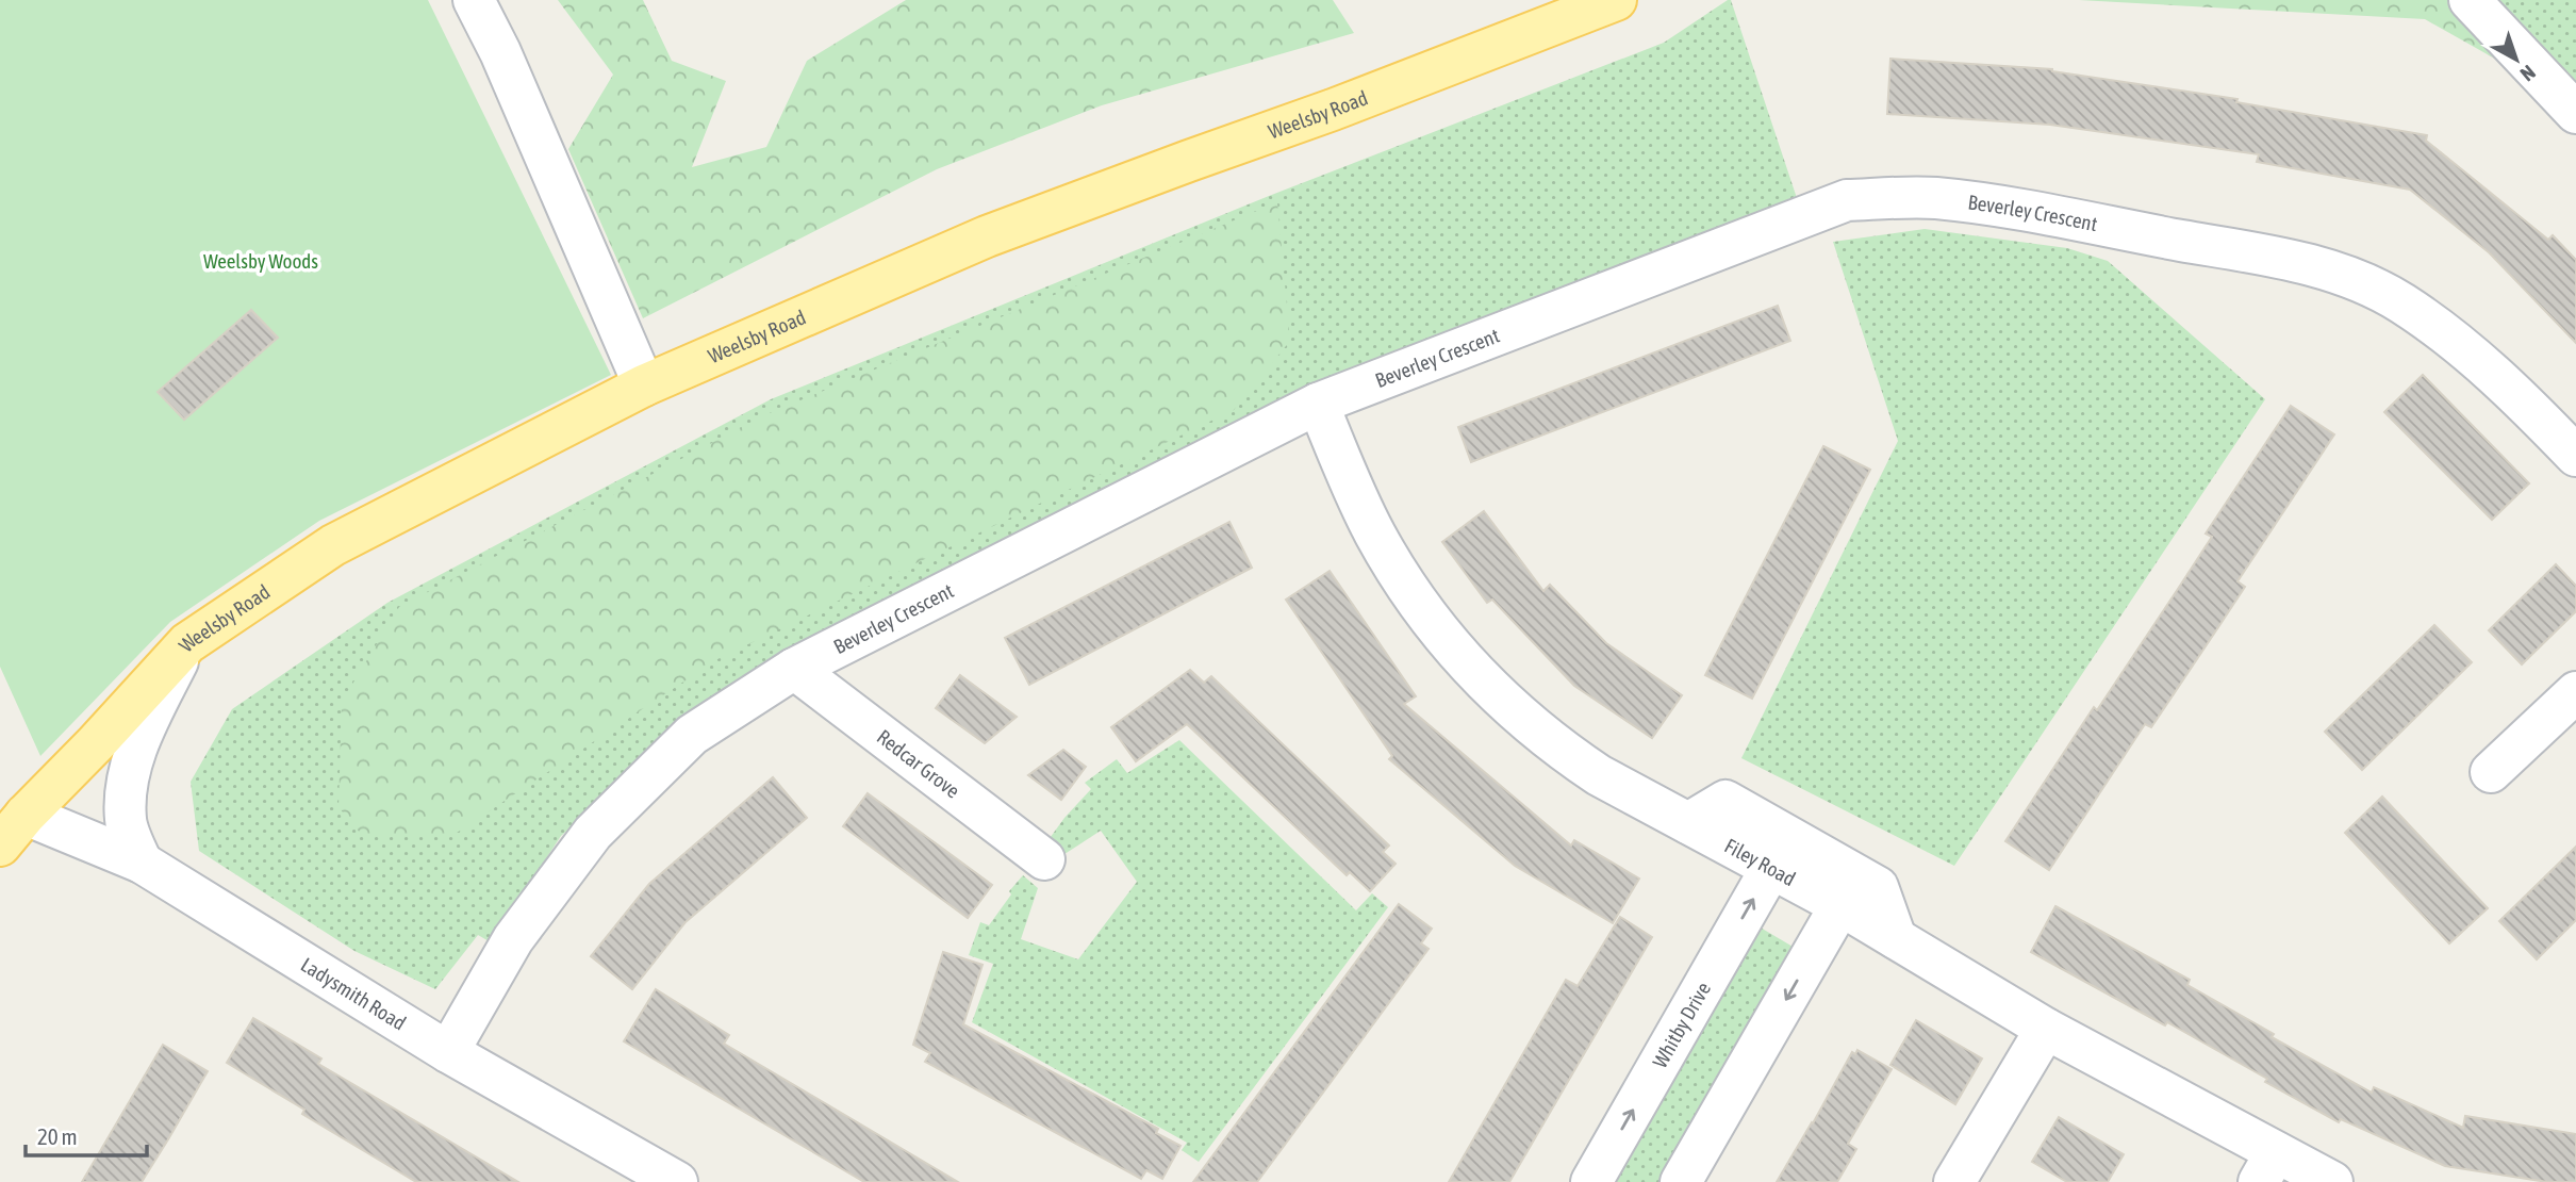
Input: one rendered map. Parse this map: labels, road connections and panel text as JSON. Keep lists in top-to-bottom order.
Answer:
{
  "streets": {
    "main road": ["Weelsby Road"],
    "street": [
      "Beverley Crescent",
      "Redcar Grove",
      "Filey Road",
      "Ladysmith Road",
      "Whitby Drive"
    ]
  },
  "crossings": [
    ["Weelsby Road", "Ladysmith Road"],
    ["Beverley Crescent", "Redcar Grove"],
    ["Beverley Crescent", "Filey Road"],
    ["Beverley Crescent", "Ladysmith Road"],
    ["Filey Road", "Whitby Drive"]
  ],
  "parks": ["Weelsby Woods"],
  "scale_bar": "20 m",
  "north": "bottom right"
}
